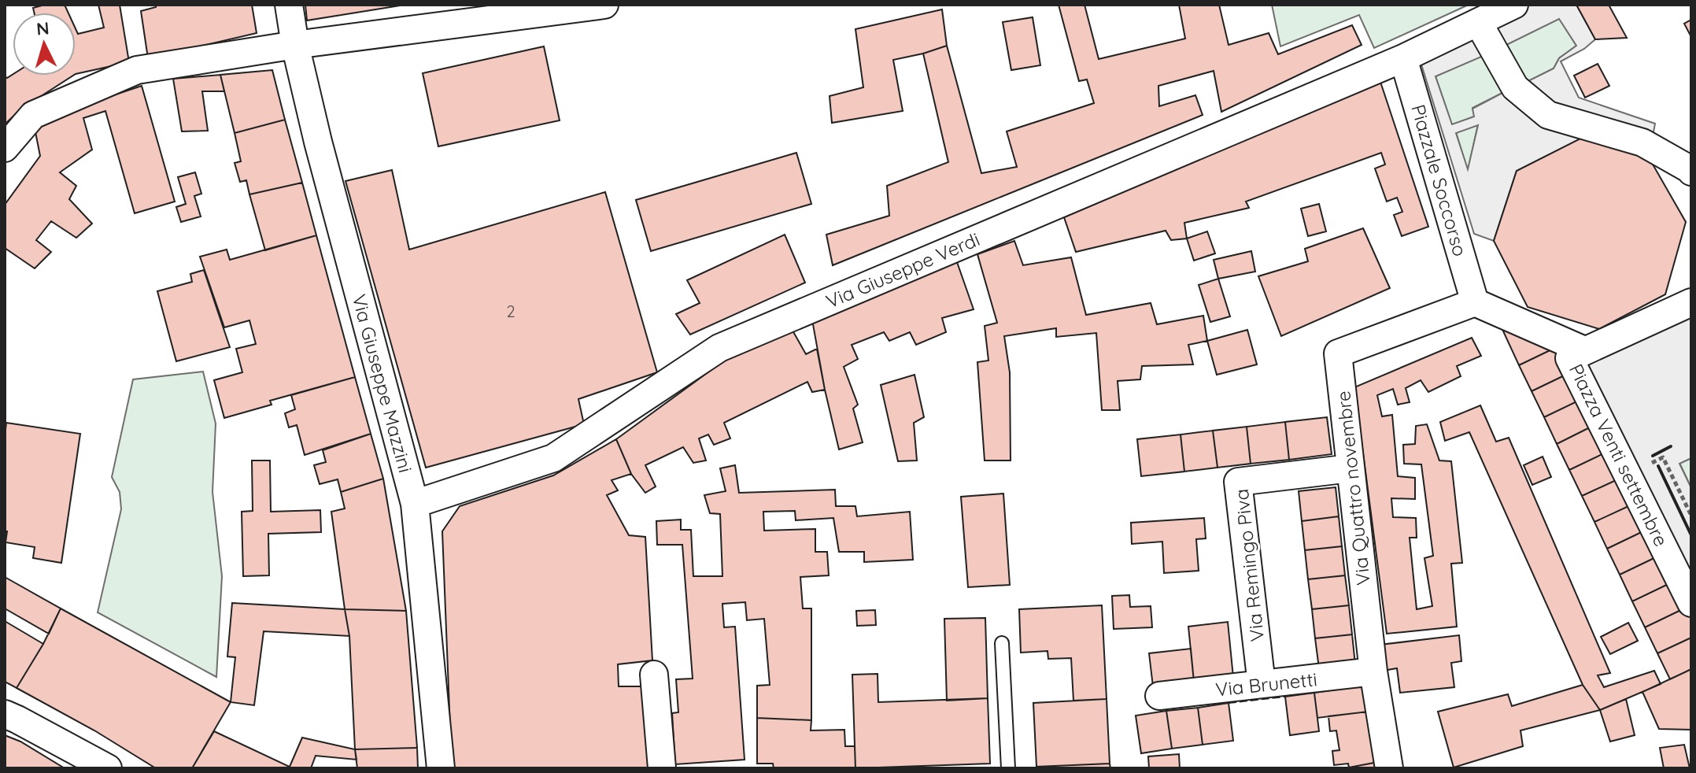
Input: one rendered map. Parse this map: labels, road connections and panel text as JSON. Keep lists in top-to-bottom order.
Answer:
{
  "streets": {
    "street": [
      "Piazzale Soccorso",
      "Via Giuseppe Verdi",
      "Via Giuseppe Mazzini",
      "Piazza Venti settembre",
      "Via Quattro novembre",
      "Via Remingo Piva",
      "Via Brunetti"
    ]
  },
  "crossings": [
    ["Piazzale Soccorso", "Via Giuseppe Verdi"],
    ["Piazzale Soccorso", "Piazza Venti settembre"],
    ["Piazzale Soccorso", "Via Quattro novembre"],
    ["Via Giuseppe Verdi", "Via Giuseppe Mazzini"],
    ["Piazza Venti settembre", "Via Quattro novembre"],
    ["Via Quattro novembre", "Via Remingo Piva"],
    ["Via Quattro novembre", "Via Brunetti"],
    ["Via Remingo Piva", "Via Brunetti"]
  ],
  "house_numbers": ["2"],
  "north": "top"
}
